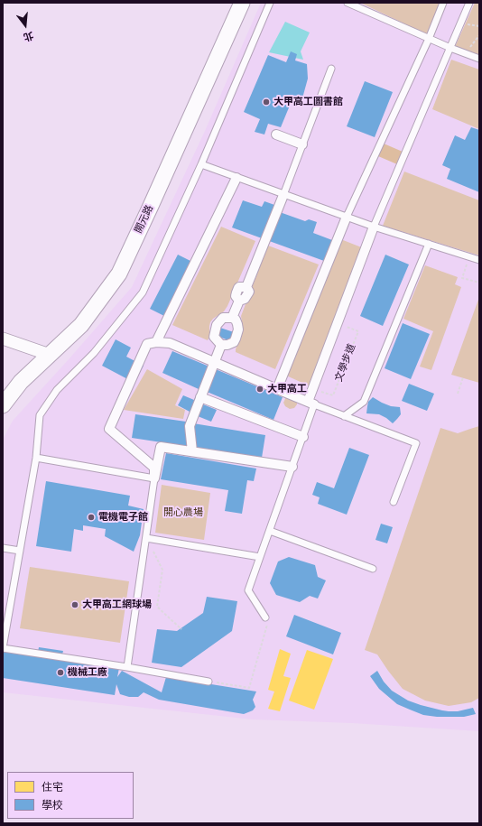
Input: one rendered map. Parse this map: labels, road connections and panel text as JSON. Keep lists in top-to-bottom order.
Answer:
{
  "streets": {
    "street": ["開元路"],
    "path": ["文學步道"]
  },
  "parks": ["開心農場"],
  "places": [
    "大甲高工圖書館",
    "大甲高工",
    "電機電子館",
    "大甲高工網球場",
    "機械工廠"
  ],
  "legend": ["住宅", "學校"],
  "north": "bottom"
}
